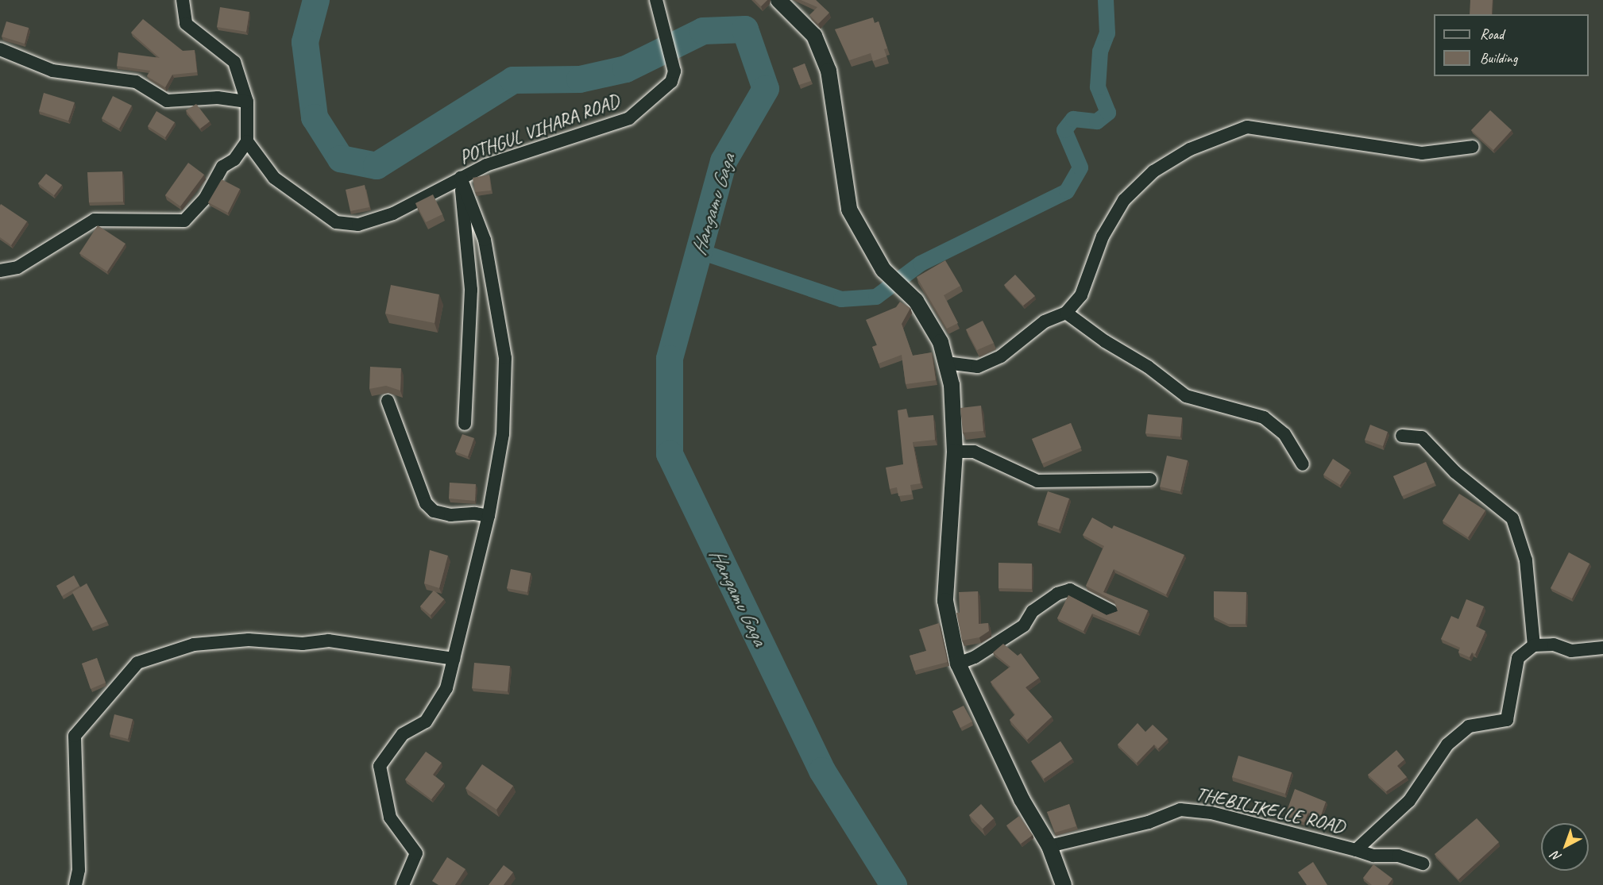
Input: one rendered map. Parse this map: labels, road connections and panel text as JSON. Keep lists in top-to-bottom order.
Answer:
{
  "streets": {
    "street": ["POTHGUL VIHARA ROAD", "THEBILIKELLE ROAD"]
  },
  "water": ["Hangamu Gaga"],
  "legend": ["Road", "Building"],
  "north": "bottom left"
}
